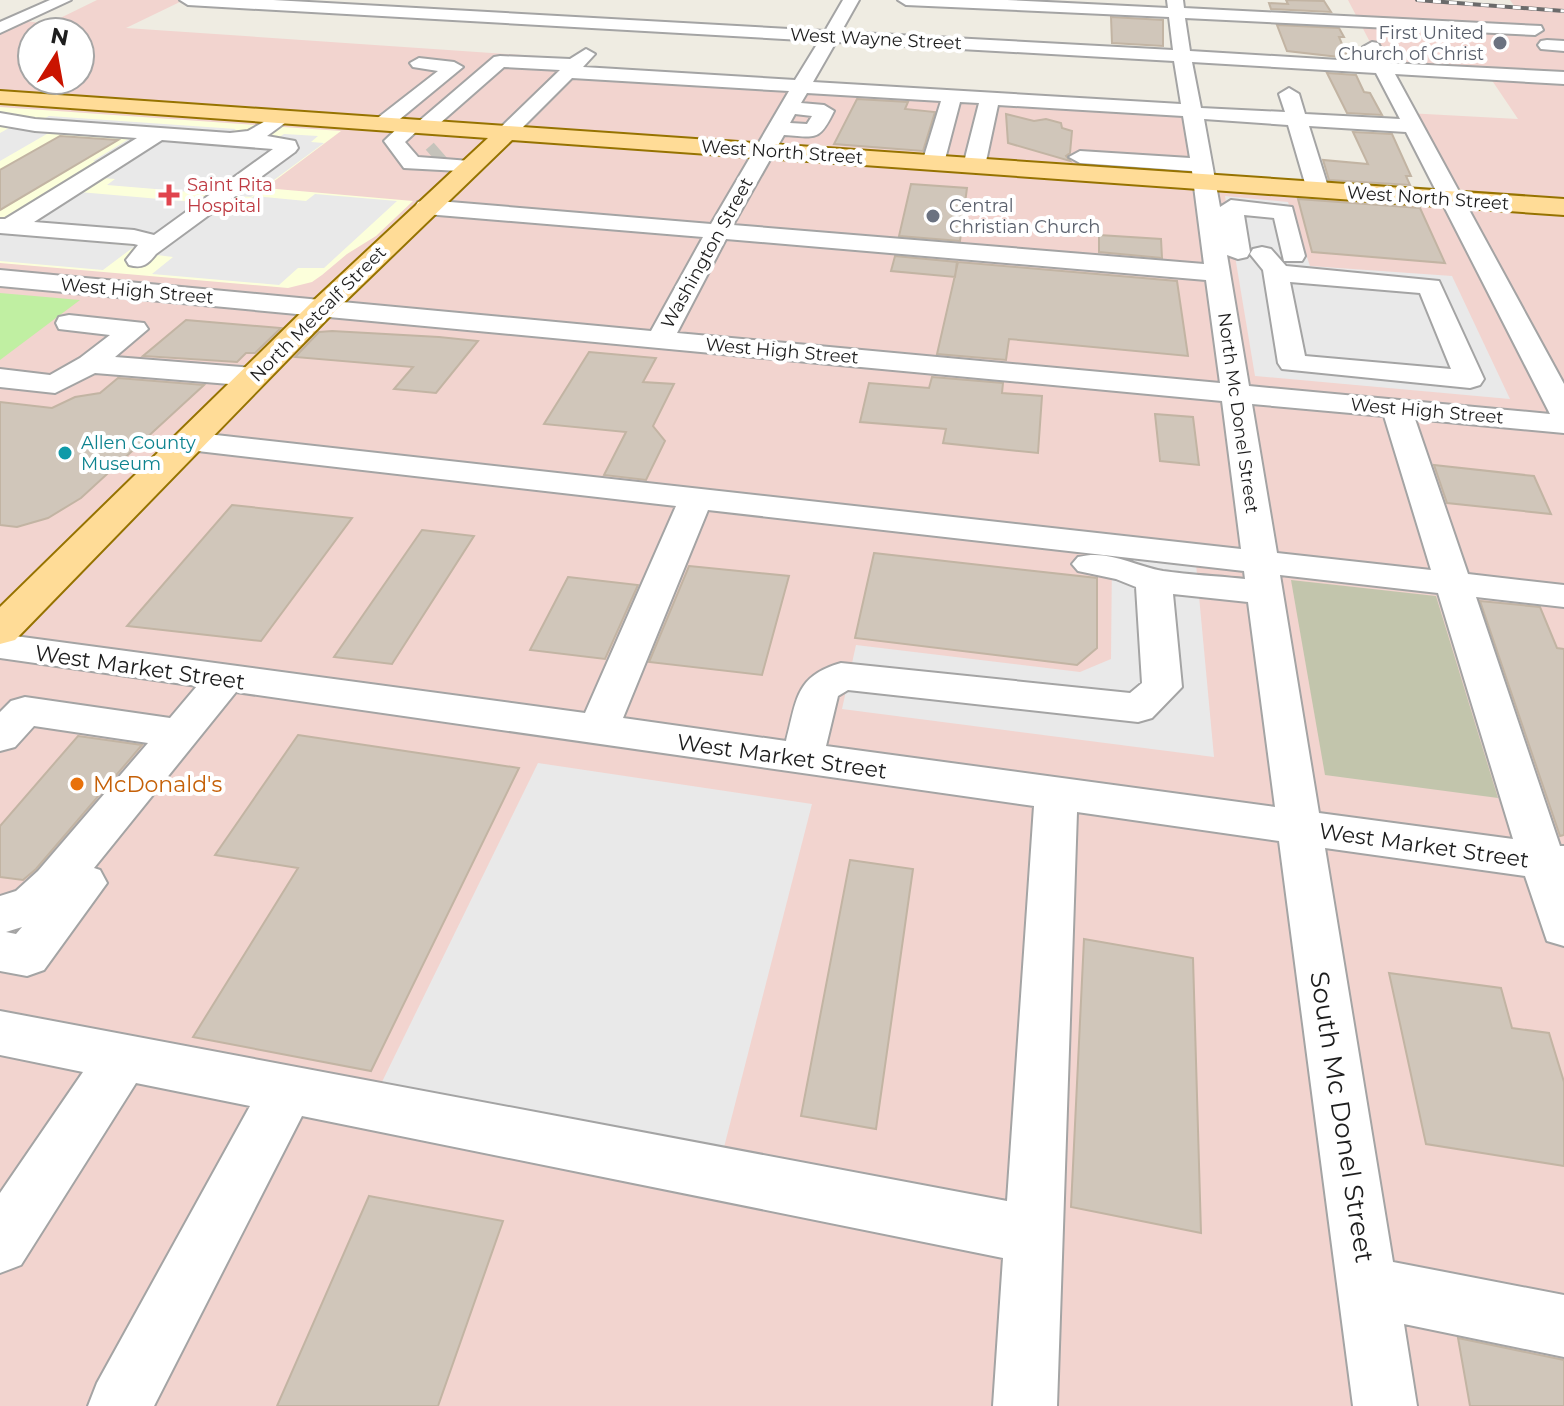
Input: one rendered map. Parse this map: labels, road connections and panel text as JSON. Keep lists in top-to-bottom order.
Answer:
{
  "streets": {
    "main road": ["West North Street", "North Metcalf Street"],
    "street": [
      "West Wayne Street",
      "Washington Street",
      "West High Street",
      "North Mc Donel Street",
      "West Market Street",
      "South Mc Donel Street"
    ]
  },
  "crossings": [
    ["West Wayne Street", "Washington Street"],
    ["West Wayne Street", "North Metcalf Street"],
    ["West Wayne Street", "North Mc Donel Street"],
    ["West North Street", "Washington Street"],
    ["West North Street", "North Metcalf Street"],
    ["West North Street", "North Mc Donel Street"],
    ["Washington Street", "West High Street"],
    ["West High Street", "North Metcalf Street"],
    ["West High Street", "North Mc Donel Street"],
    ["North Mc Donel Street", "West Market Street"],
    ["North Mc Donel Street", "South Mc Donel Street"],
    ["West Market Street", "South Mc Donel Street"]
  ],
  "places": {
    "other": [
      "First United Church of Christ",
      "Central Christian Church",
      "Allen County Museum",
      "McDonald's"
    ],
    "health": ["Saint Rita Hospital"]
  },
  "north": "top"
}
